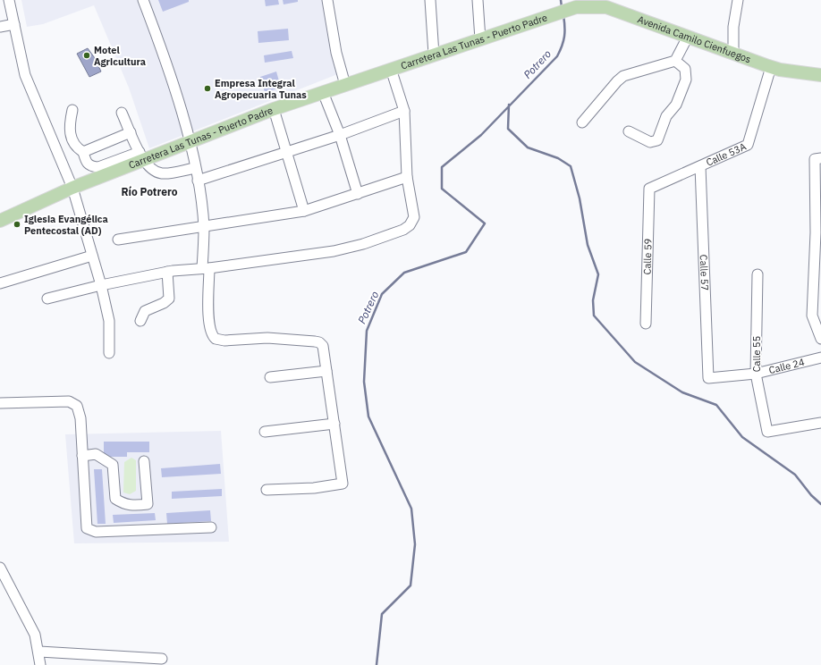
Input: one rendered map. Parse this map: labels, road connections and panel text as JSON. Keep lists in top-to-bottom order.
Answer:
{
  "streets": {
    "main road": ["Avenida Camilo Cienfuegos", "Carretera Las Tunas - Puerto Padre"],
    "street": [
      "Calle 53A",
      "Calle 59",
      "Calle 57",
      "Calle 55",
      "Calle 24"
    ]
  },
  "crossings": [
    ["Avenida Camilo Cienfuegos", "Carretera Las Tunas - Puerto Padre"],
    ["Avenida Camilo Cienfuegos", "Calle 53A"],
    ["Calle 53A", "Calle 59"],
    ["Calle 53A", "Calle 57"],
    ["Calle 57", "Calle 24"],
    ["Calle 55", "Calle 24"]
  ],
  "districts": ["Río Potrero"],
  "water": ["Potrero"],
  "places": ["Motel Agricultura", "Empresa Integral Agropecuaria Tunas", "Iglesia Evangélica Pentecostal (AD)"]
}
